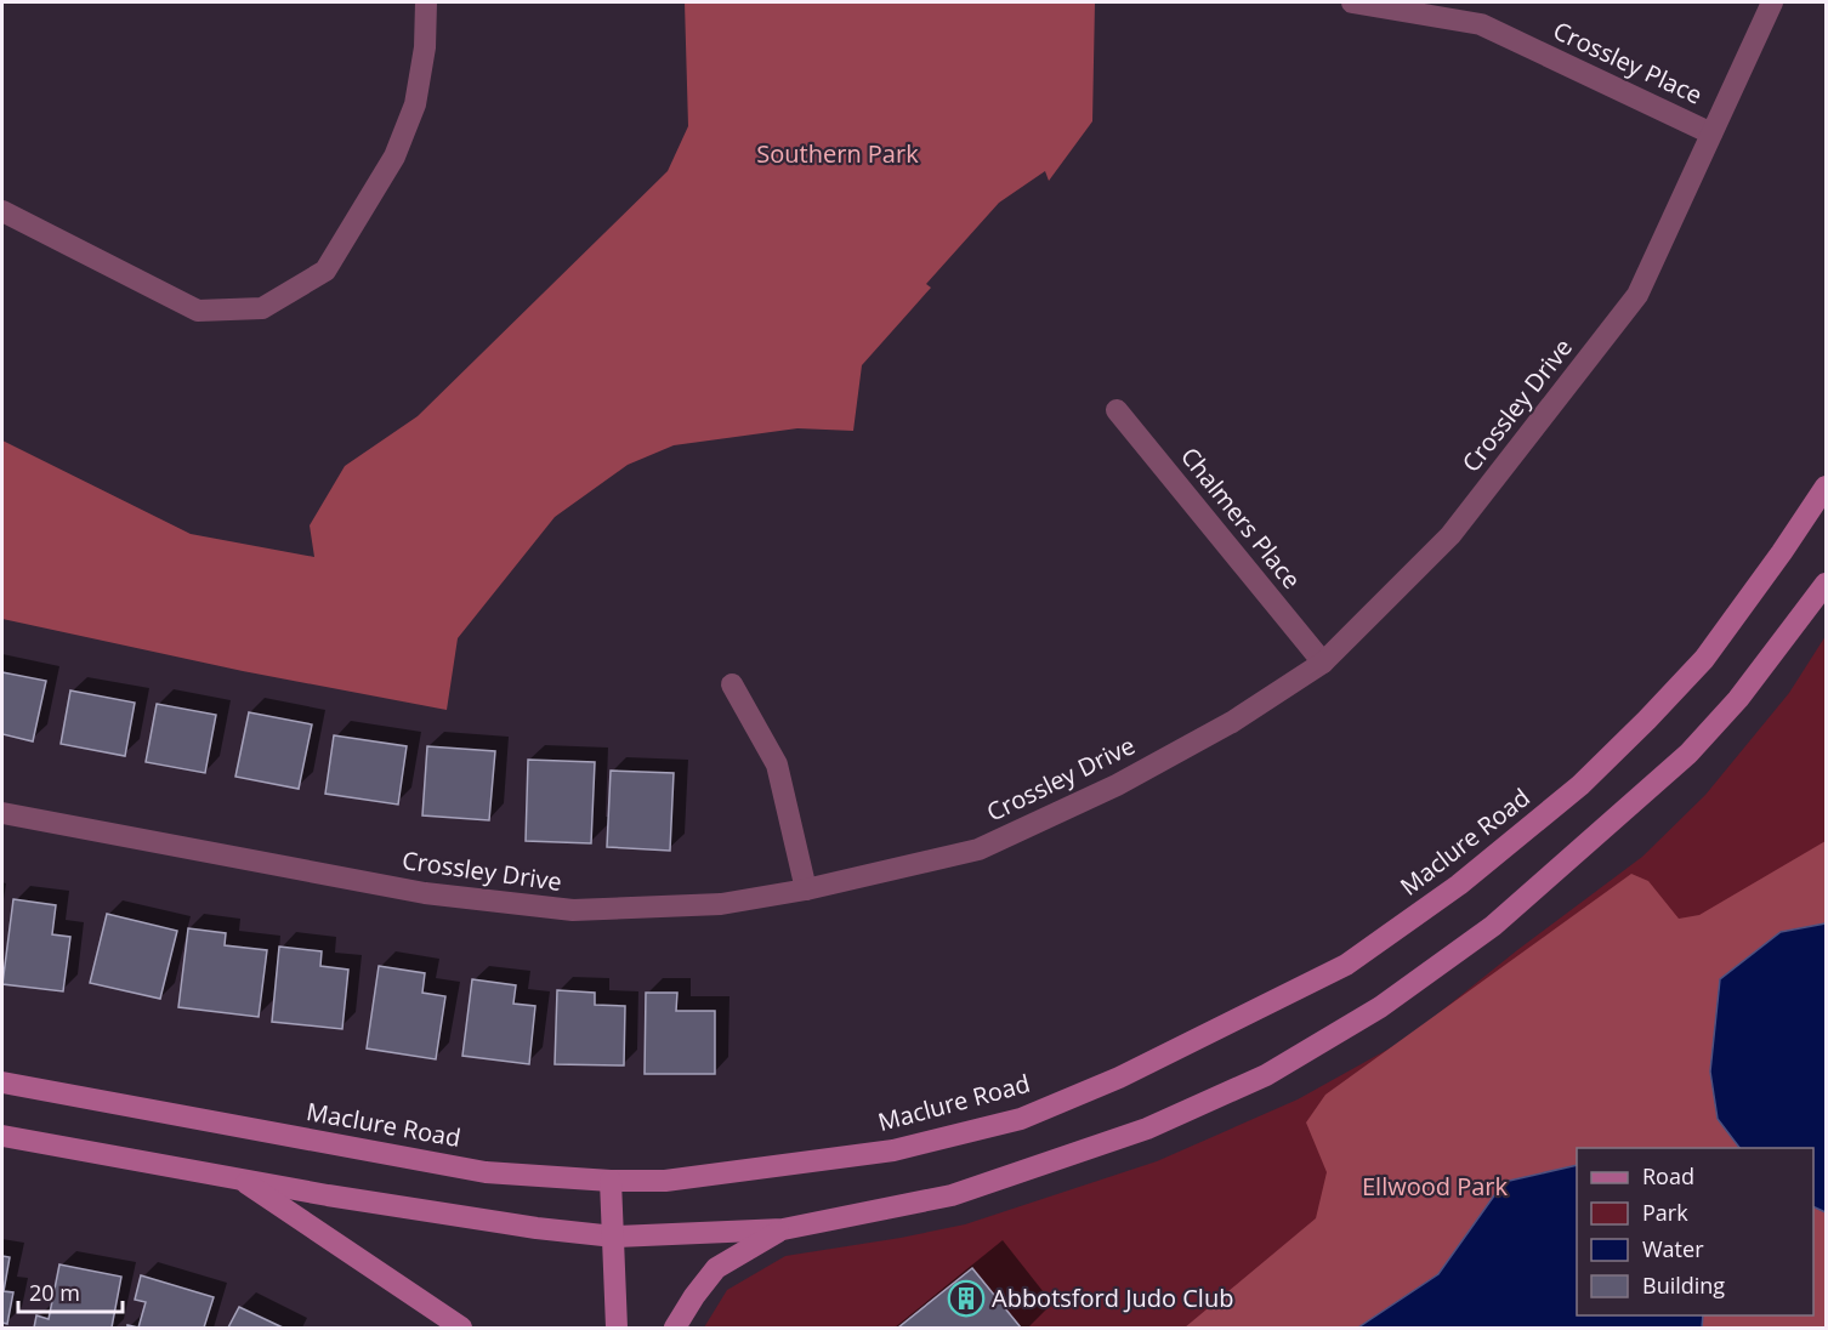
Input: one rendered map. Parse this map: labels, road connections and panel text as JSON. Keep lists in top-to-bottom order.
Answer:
{
  "streets": {
    "main road": ["Maclure Road"],
    "street": ["Crossley Place", "Crossley Drive", "Chalmers Place"]
  },
  "crossings": [
    ["Crossley Place", "Crossley Drive"],
    ["Crossley Drive", "Chalmers Place"]
  ],
  "parks": ["Southern Park", "Ellwood Park"],
  "places": {
    "building": ["Abbotsford Judo Club"]
  },
  "legend": [
    "Road",
    "Park",
    "Water",
    "Building"
  ],
  "scale_bar": "20 m"
}
